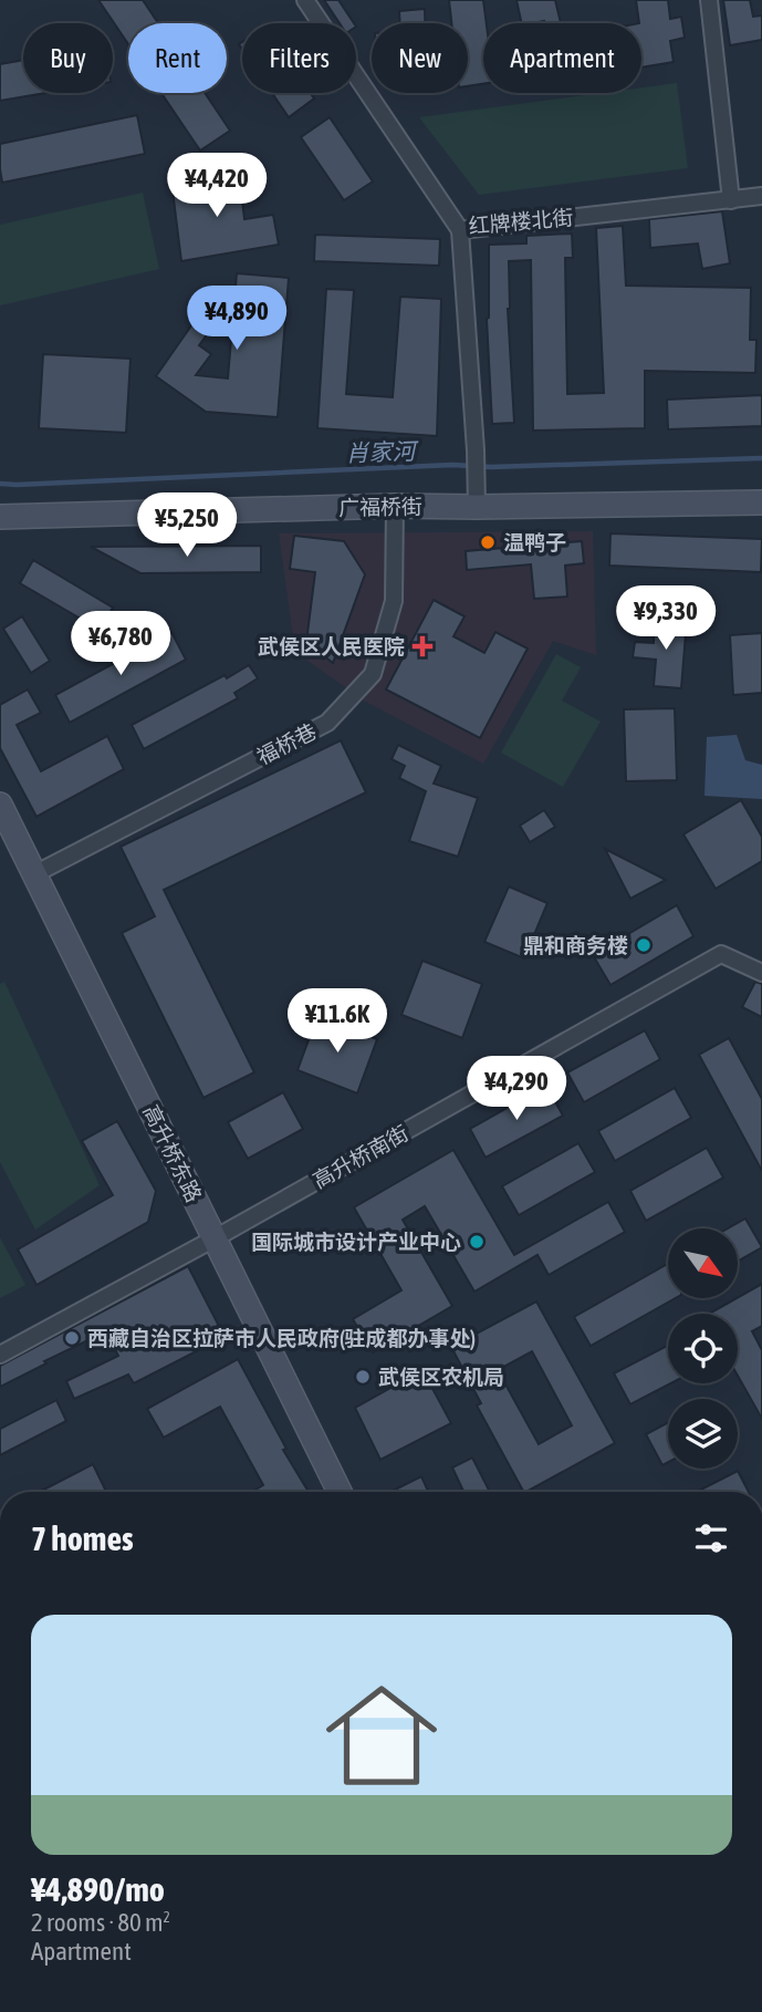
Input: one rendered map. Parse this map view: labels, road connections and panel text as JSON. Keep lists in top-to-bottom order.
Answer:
{
  "streets": {
    "street": [
      "红牌楼北街",
      "广福桥街",
      "福桥巷",
      "高升桥东路",
      "高升桥南街"
    ]
  },
  "crossings": [
    ["广福桥街", "福桥巷"],
    ["福桥巷", "高升桥东路"],
    ["高升桥东路", "高升桥南街"]
  ],
  "water": ["肖家河"],
  "places": {
    "other": [
      "温鸭子",
      "鼎和商务楼",
      "国际城市设计产业中心",
      "西藏自治区拉萨市人民政府(驻成都办事处)",
      "武侯区农机局"
    ],
    "health": ["武侯区人民医院"]
  },
  "north": "bottom right",
  "page": {
    "chip": [
      "Buy",
      "Rent",
      "Filters",
      "New",
      "Apartment"
    ],
    "price": [
      "¥4,420",
      "¥4,890",
      "¥5,250",
      "¥9,330",
      "¥6,780",
      "¥11.6K",
      "¥4,290"
    ],
    "heading": "7 homes",
    "list": [
      {
        "name": "¥4,890/mo",
        "note": "2 rooms · 80 m² · Apartment"
      }
    ]
  }
}
